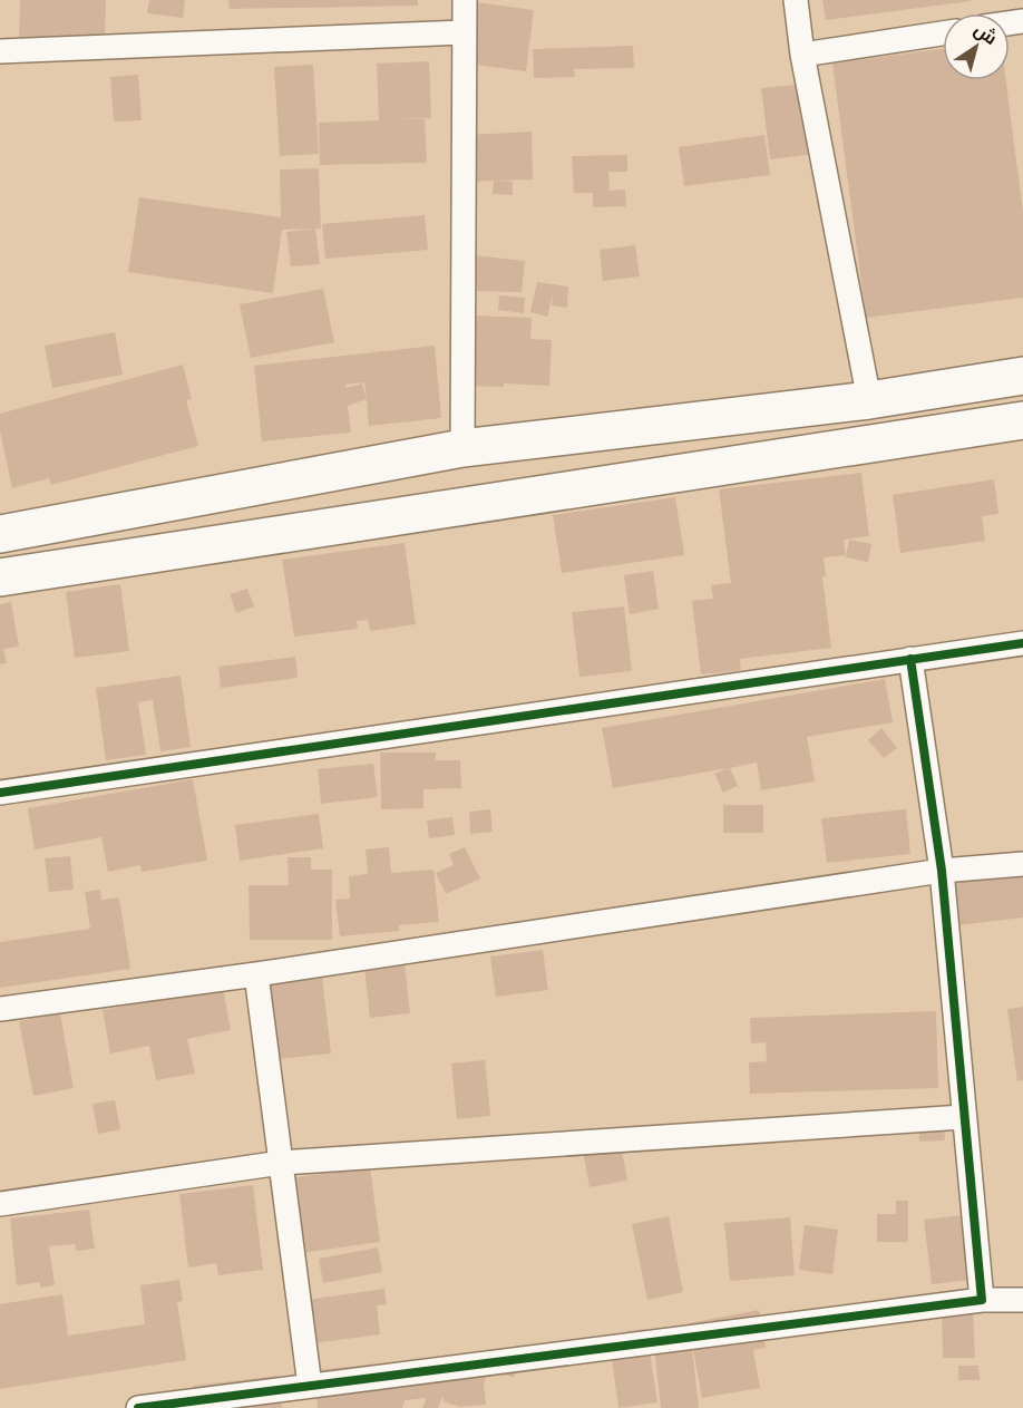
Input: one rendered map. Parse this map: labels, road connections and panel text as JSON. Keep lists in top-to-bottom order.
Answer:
{
  "north": "top right"
}
